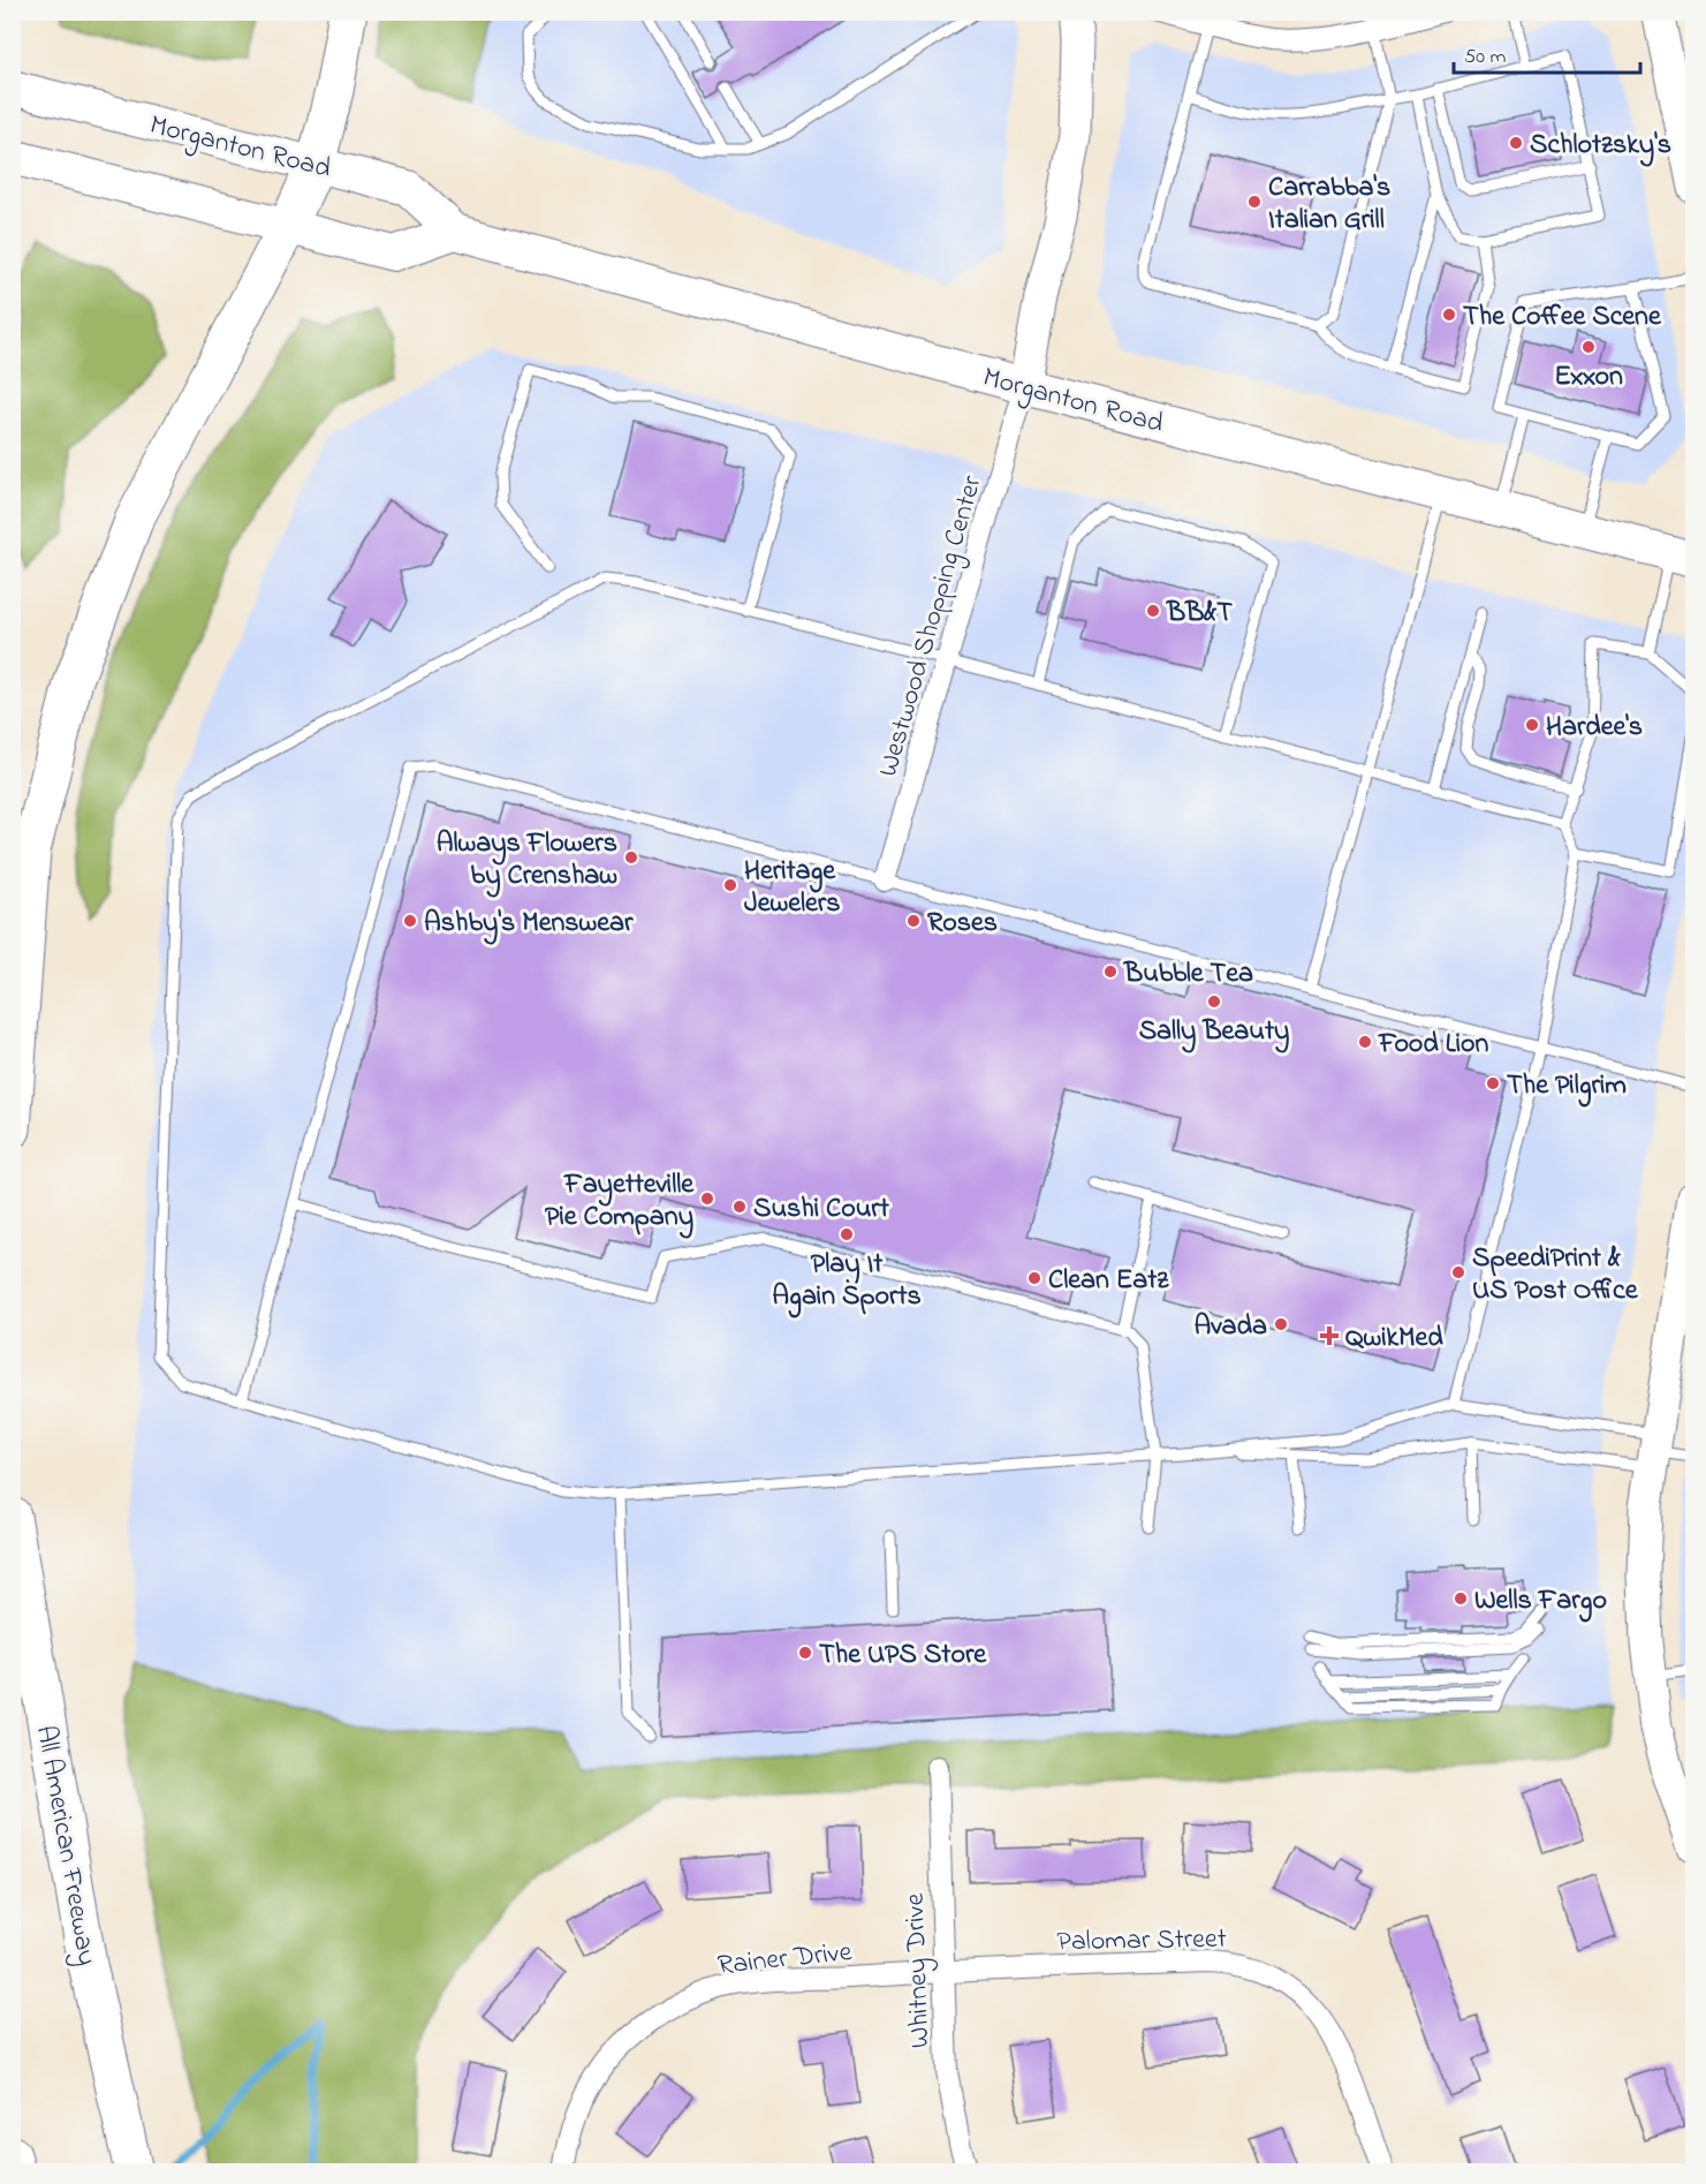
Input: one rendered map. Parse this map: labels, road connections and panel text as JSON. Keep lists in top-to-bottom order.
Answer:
{
  "streets": {
    "highway": ["All American Freeway"],
    "main road": ["Morganton Road"],
    "street": [
      "Westwood Shopping Center",
      "Palomar Street",
      "Rainer Drive",
      "Whitney Drive"
    ]
  },
  "crossings": [
    ["Morganton Road", "Westwood Shopping Center"],
    ["Palomar Street", "Rainer Drive"],
    ["Palomar Street", "Whitney Drive"],
    ["Rainer Drive", "Whitney Drive"]
  ],
  "places": {
    "other": [
      "Schlotzsky's",
      "Carrabba's Italian Grill",
      "The Coffee Scene",
      "Exxon",
      "BB&T",
      "Hardee's",
      "Always Flowers by Crenshaw",
      "Heritage Jewelers",
      "Ashby's Menswear",
      "Roses",
      "Bubble Tea",
      "Sally Beauty",
      "Food Lion",
      "The Pilgrim",
      "Fayetteville Pie Company",
      "Sushi Court",
      "Play It Again Sports",
      "SpeediPrint & US Post Office",
      "Clean Eatz",
      "Avada",
      "Wells Fargo",
      "The UPS Store"
    ],
    "health": ["QwikMed"]
  },
  "scale_bar": "50 m"
}
